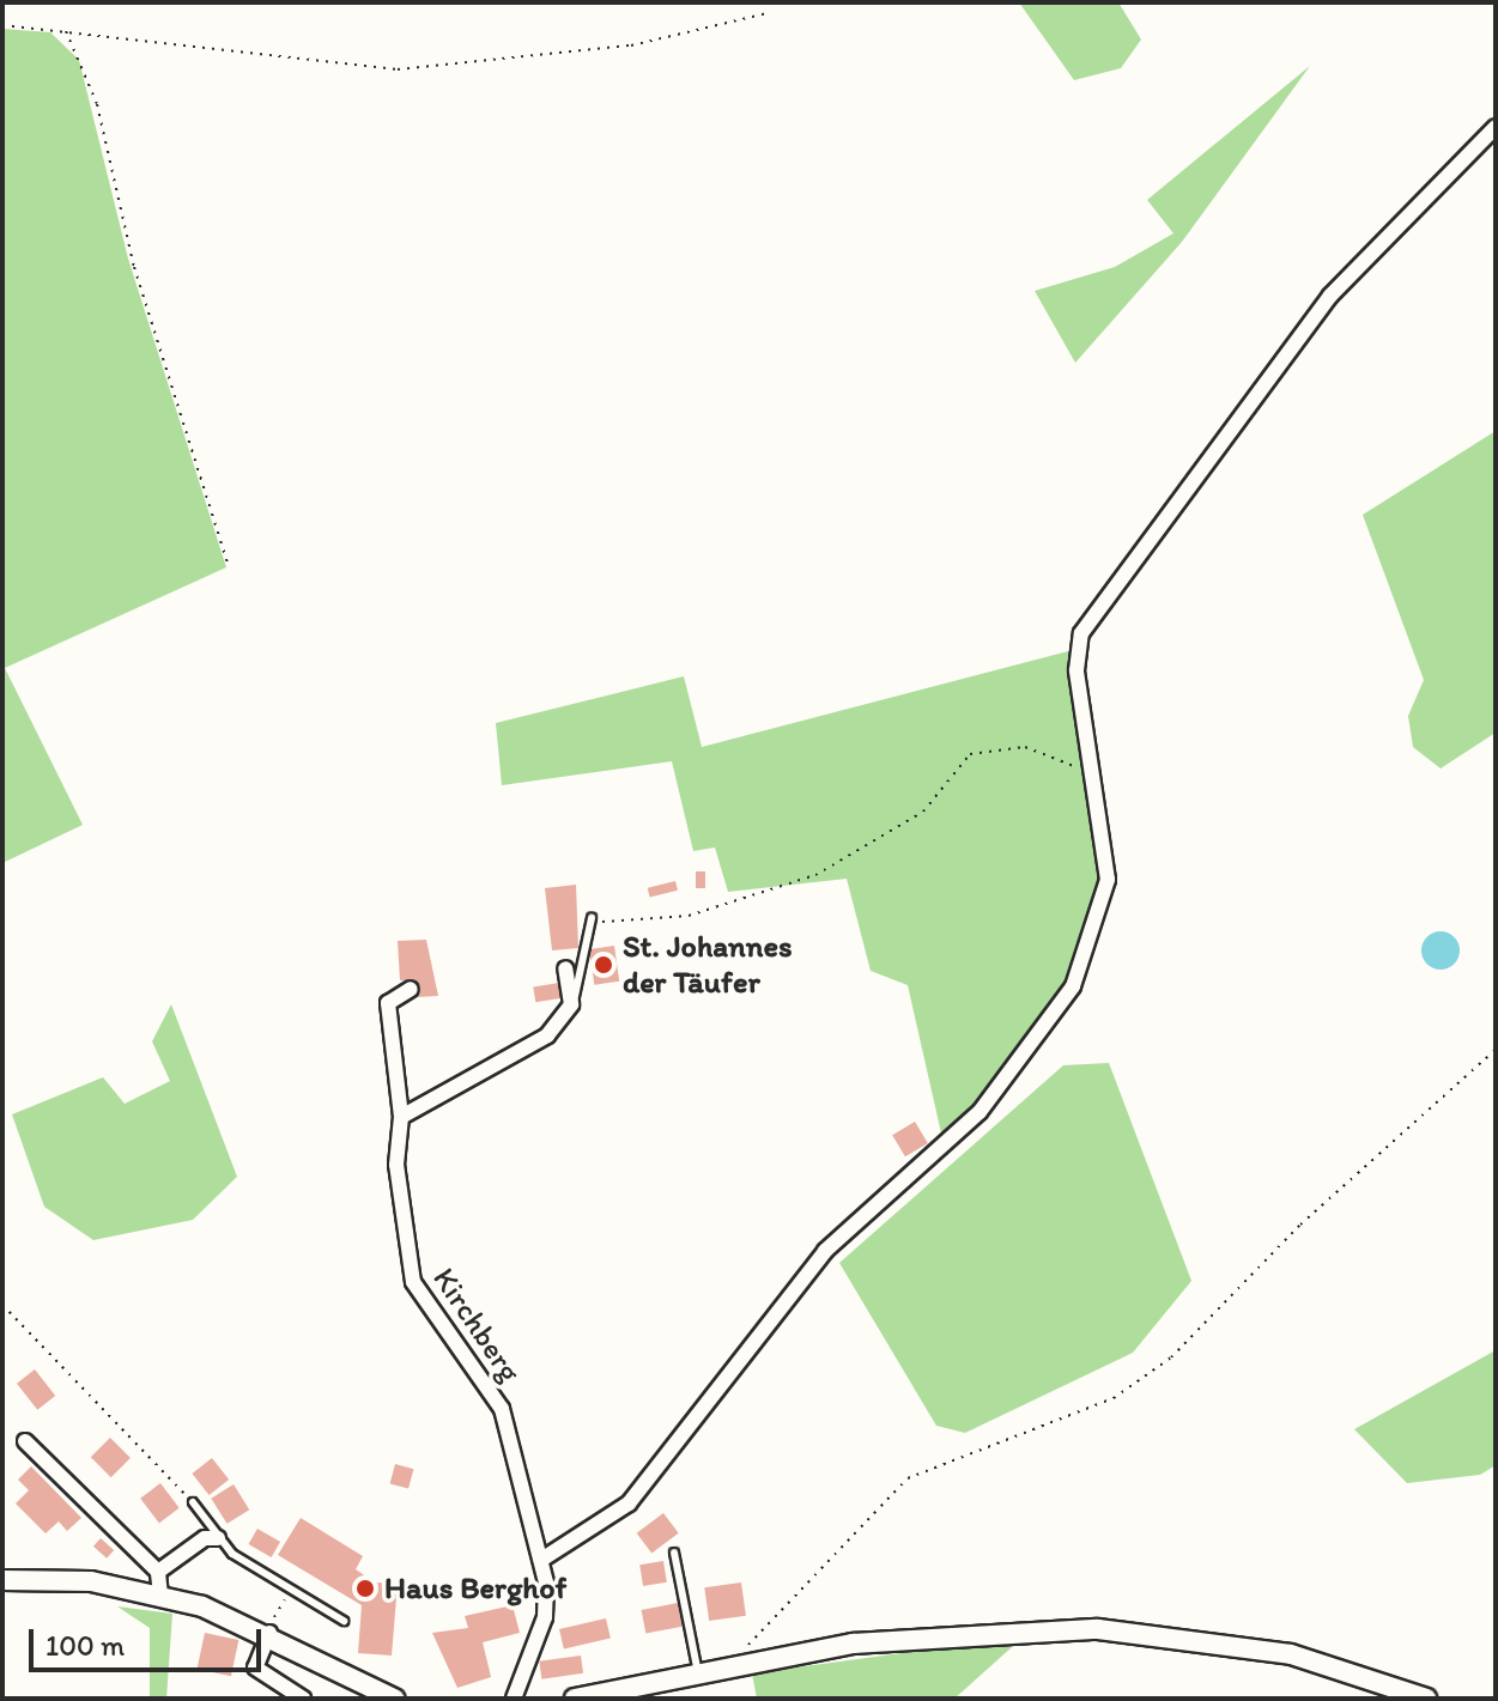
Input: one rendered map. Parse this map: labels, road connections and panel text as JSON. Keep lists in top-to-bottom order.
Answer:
{
  "streets": {
    "street": ["Kirchberg"]
  },
  "places": ["St. Johannes der Täufer", "Haus Berghof"],
  "scale_bar": "100 m"
}
